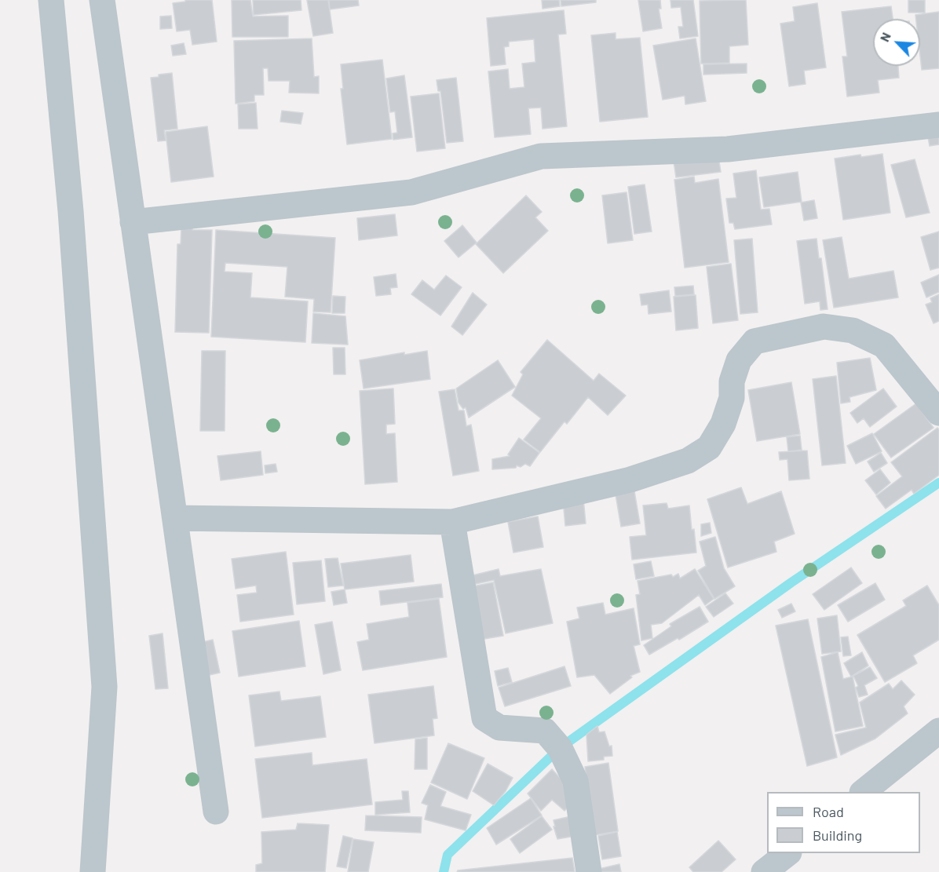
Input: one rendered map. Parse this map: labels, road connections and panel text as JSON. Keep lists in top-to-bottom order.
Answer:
{
  "legend": ["Road", "Building"],
  "north": "top left"
}
